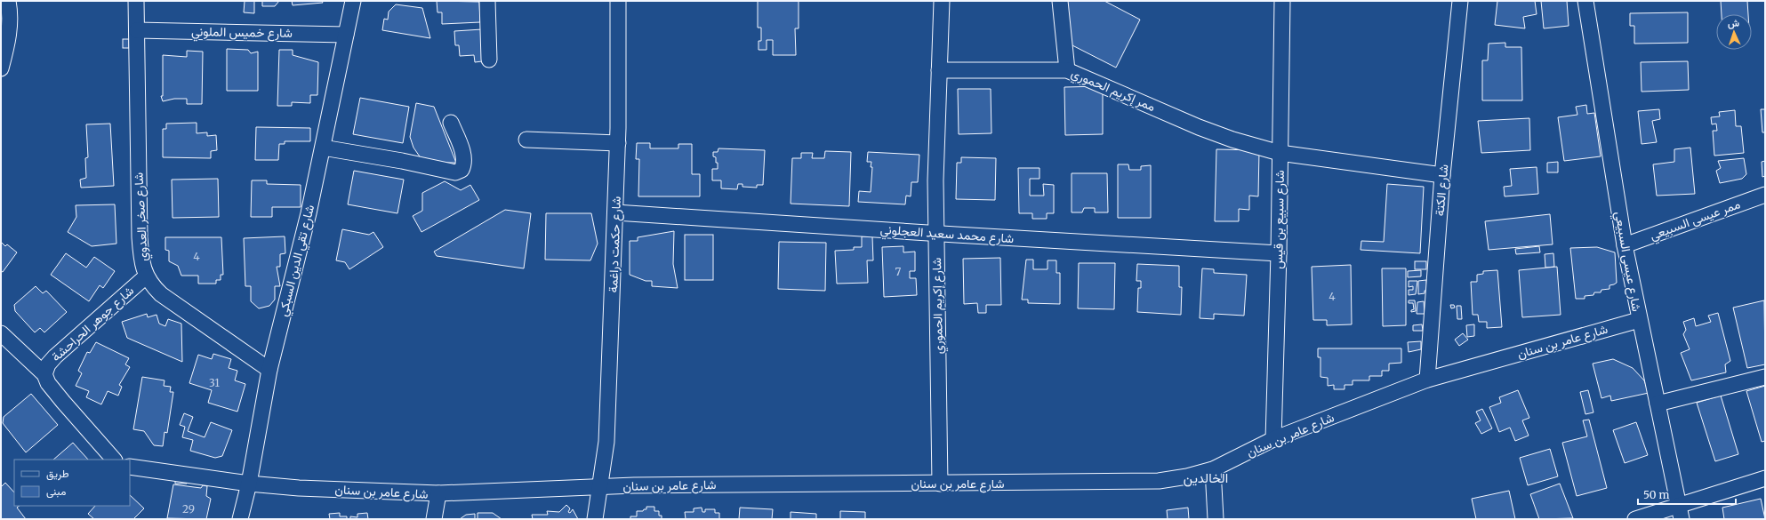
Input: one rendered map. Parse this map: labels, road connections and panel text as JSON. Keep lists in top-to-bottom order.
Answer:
{
  "streets": {
    "street": [
      "شارع خميس الملوني",
      "ممر إكريم الحموري",
      "شارع الكتة",
      "شارع صخر العدوي",
      "شارع سبيع بن قيس",
      "ممر عيسى السبيعي",
      "شارع محمد سعيد العجلوني",
      "شارع حكمت دراغمة",
      "شارع تقي الدين السبكي",
      "شارع عيسى السبيعي",
      "شارع إكريم الحموري",
      "شارع جوهر الحراحشة",
      "شارع عامر بن سنان"
    ]
  },
  "crossings": [
    ["شارع خميس الملوني", "شارع صخر العدوي"],
    ["شارع خميس الملوني", "شارع تقي الدين السبكي"],
    ["ممر إكريم الحموري", "شارع الكتة"],
    ["ممر إكريم الحموري", "شارع سبيع بن قيس"],
    ["ممر إكريم الحموري", "شارع إكريم الحموري"],
    ["شارع الكتة", "شارع عامر بن سنان"],
    ["شارع صخر العدوي", "شارع تقي الدين السبكي"],
    ["شارع صخر العدوي", "شارع جوهر الحراحشة"],
    ["شارع سبيع بن قيس", "شارع محمد سعيد العجلوني"],
    ["شارع سبيع بن قيس", "شارع عامر بن سنان"],
    ["ممر عيسى السبيعي", "شارع عيسى السبيعي"],
    ["شارع محمد سعيد العجلوني", "شارع حكمت دراغمة"],
    ["شارع محمد سعيد العجلوني", "شارع إكريم الحموري"],
    ["شارع حكمت دراغمة", "شارع عامر بن سنان"],
    ["شارع تقي الدين السبكي", "شارع عامر بن سنان"],
    ["شارع عيسى السبيعي", "شارع عامر بن سنان"],
    ["شارع إكريم الحموري", "شارع عامر بن سنان"]
  ],
  "districts": ["الخالدين"],
  "house_numbers": [
    "4",
    "7",
    "4",
    "31",
    "29"
  ],
  "legend": ["طريق", "مبنى"],
  "scale_bar": "50 m",
  "north": "top"
}
